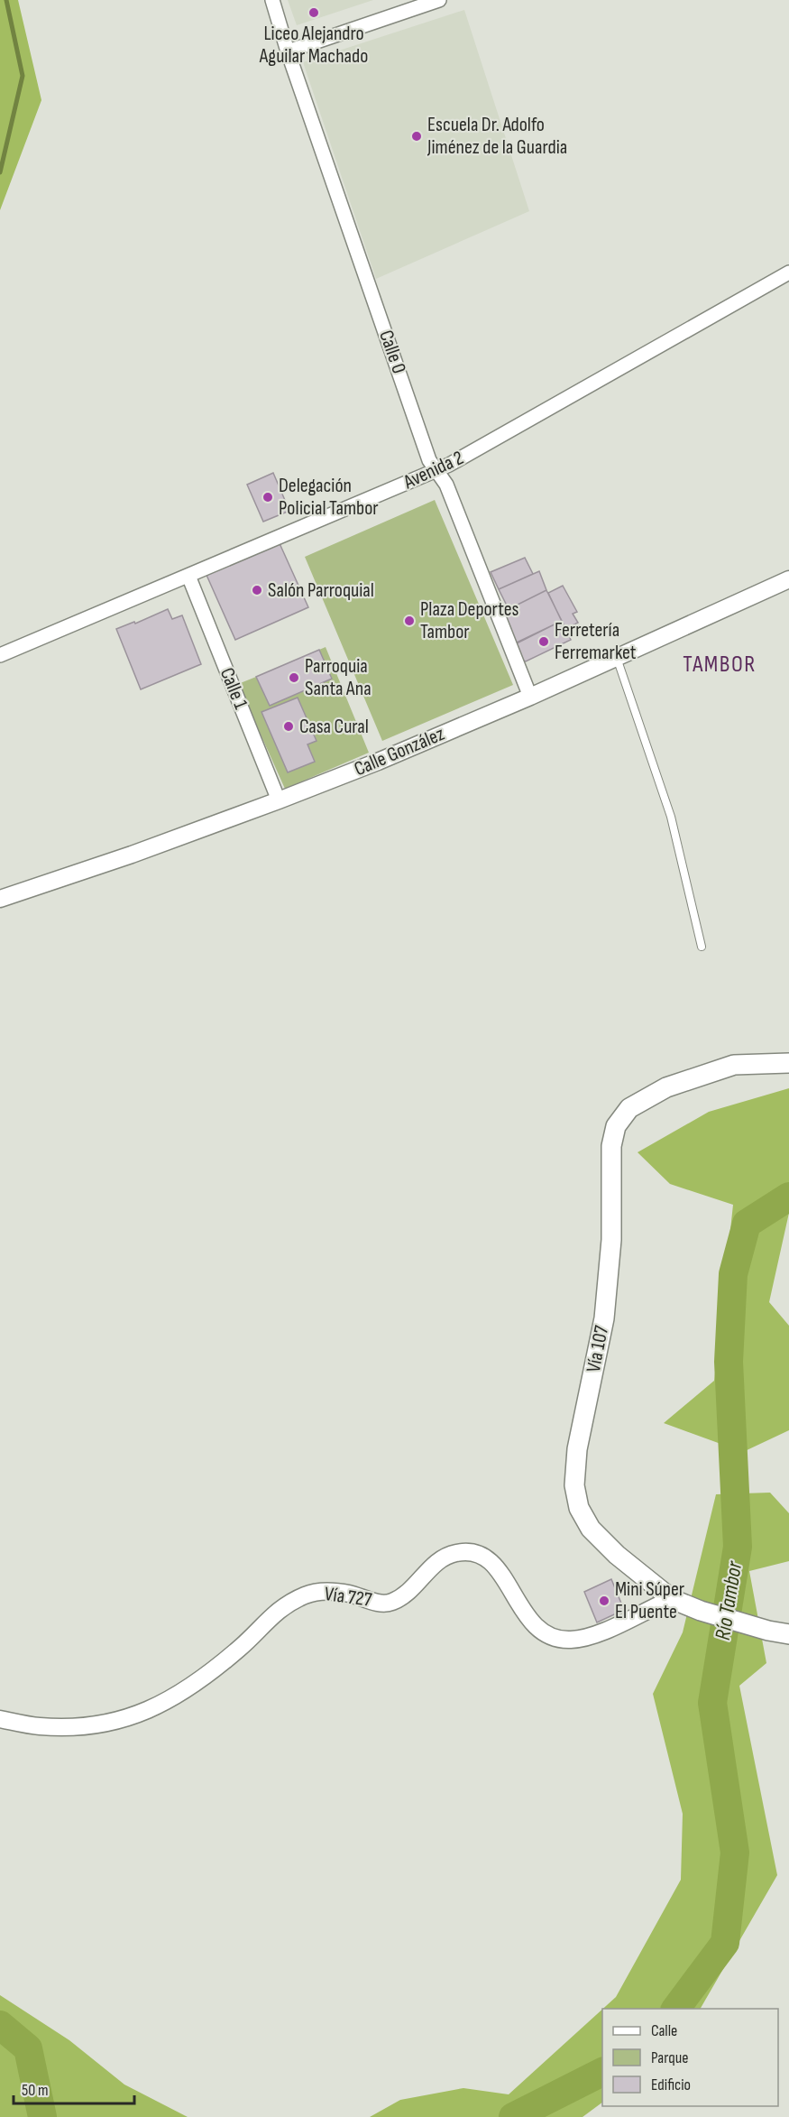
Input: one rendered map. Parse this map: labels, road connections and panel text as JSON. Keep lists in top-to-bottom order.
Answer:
{
  "streets": {
    "main road": ["Vía 107"],
    "street": [
      "Calle 0",
      "Avenida 2",
      "Calle 1",
      "Calle González",
      "Vía 727"
    ]
  },
  "crossings": [
    ["Calle 0", "Avenida 2"],
    ["Calle 0", "Calle González"],
    ["Avenida 2", "Calle 1"],
    ["Calle 1", "Calle González"],
    ["Vía 107", "Vía 727"]
  ],
  "districts": ["TAMBOR"],
  "water": ["Río Tambor"],
  "places": [
    "Liceo Alejandro Aguilar Machado",
    "Escuela Dr. Adolfo Jiménez de la Guardia",
    "Delegación Policial Tambor",
    "Salón Parroquial",
    "Plaza Deportes Tambor",
    "Ferretería Ferremarket",
    "Parroquia Santa Ana",
    "Casa Cural",
    "Mini Súper El Puente"
  ],
  "legend": ["Calle", "Parque", "Edificio"],
  "scale_bar": "50 m"
}
